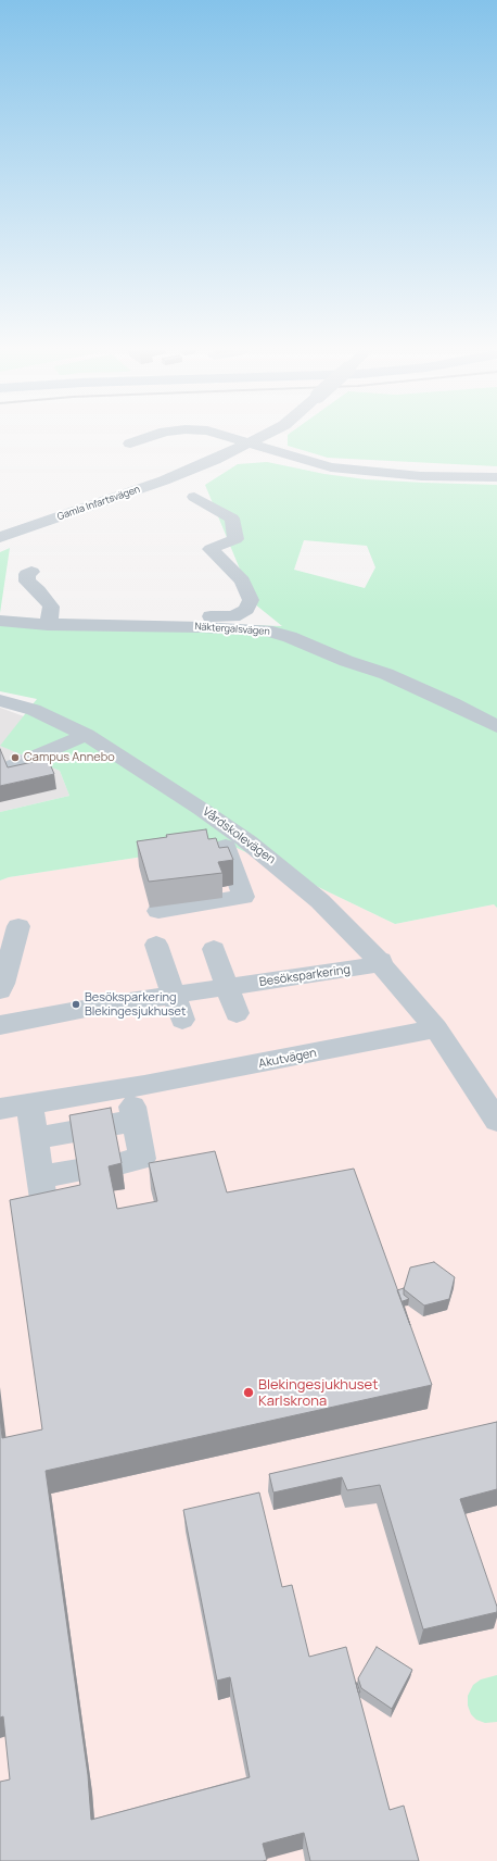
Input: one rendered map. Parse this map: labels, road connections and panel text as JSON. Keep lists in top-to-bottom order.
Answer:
{
  "streets": {
    "street": [
      "Gamla Infartsvägen",
      "Näktergalsvägen",
      "Vårdskolevägen",
      "Besöksparkering",
      "Akutvägen"
    ]
  },
  "crossings": [
    ["Vårdskolevägen", "Besöksparkering"],
    ["Vårdskolevägen", "Akutvägen"]
  ],
  "places": ["Campus Annebo", "Besöksparkering Blekingesjukhuset", "Blekingesjukhuset Karlskrona"]
}
